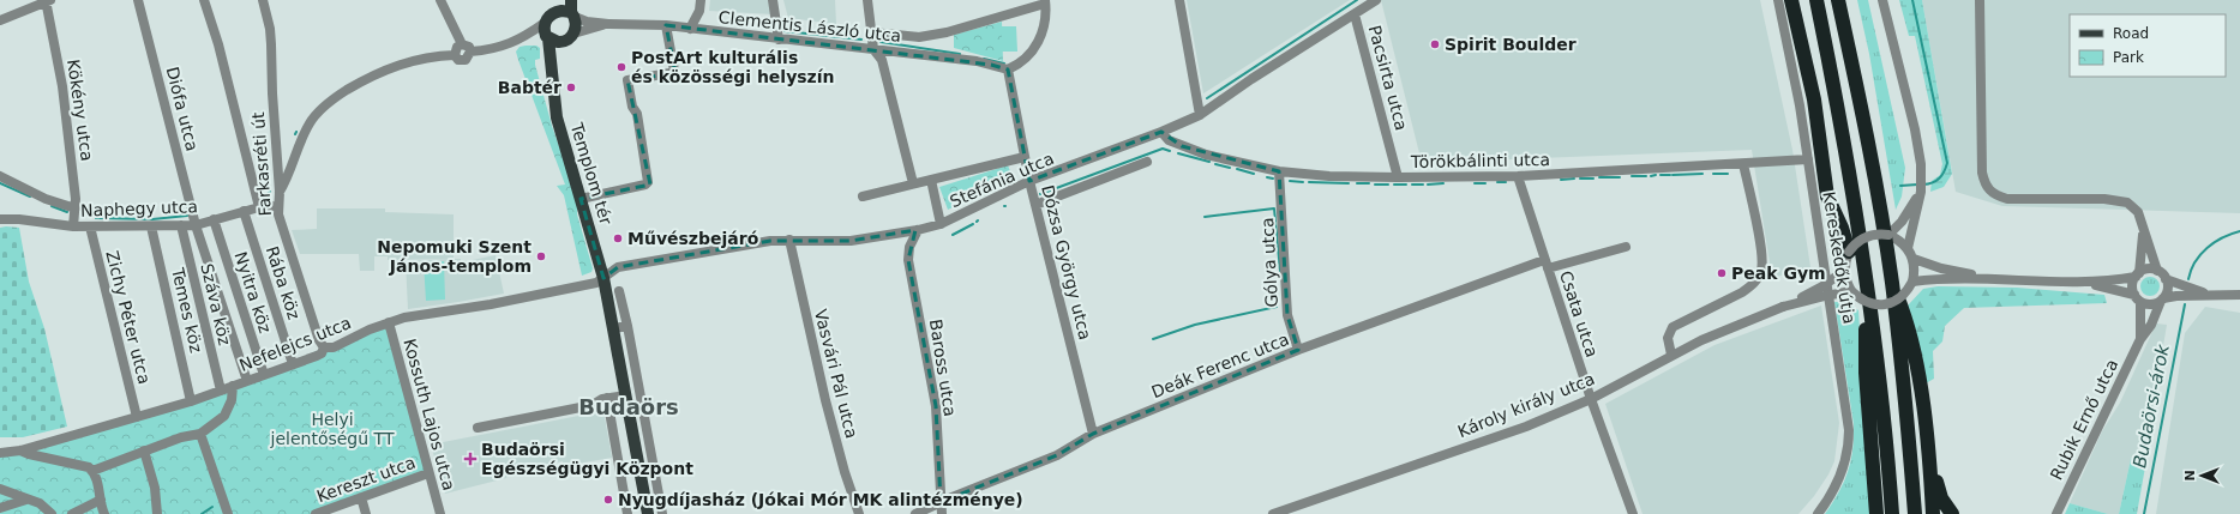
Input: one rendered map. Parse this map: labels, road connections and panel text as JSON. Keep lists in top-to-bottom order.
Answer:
{
  "streets": {
    "main road": ["Templom tér"],
    "street": [
      "Clementis László utca",
      "Pacsirta utca",
      "Diófa utca",
      "Kökény utca",
      "Törökbálinti utca",
      "Farkasréti út",
      "Stefánia utca",
      "Naphegy utca",
      "Kereskedők útja",
      "Dózsa György utca",
      "Gólya utca",
      "Rába köz",
      "Nyitra köz",
      "Száva köz",
      "Temes köz",
      "Csata utca",
      "Zichy Péter utca",
      "Nefelejcs utca",
      "Deák Ferenc utca",
      "Baross utca",
      "Vasvári Pál utca",
      "Károly király utca",
      "Kossuth Lajos utca",
      "Rubik Ernő utca",
      "Kereszt utca"
    ]
  },
  "crossings": [
    ["Clementis László utca", "Templom tér"],
    ["Clementis László utca", "Dózsa György utca"],
    ["Pacsirta utca", "Törökbálinti utca"],
    ["Pacsirta utca", "Stefánia utca"],
    ["Diófa utca", "Naphegy utca"],
    ["Diófa utca", "Nefelejcs utca"],
    ["Kökény utca", "Naphegy utca"],
    ["Törökbálinti utca", "Stefánia utca"],
    ["Törökbálinti utca", "Kereskedők útja"],
    ["Törökbálinti utca", "Gólya utca"],
    ["Törökbálinti utca", "Csata utca"],
    ["Farkasréti út", "Naphegy utca"],
    ["Farkasréti út", "Nefelejcs utca"],
    ["Templom tér", "Stefánia utca"],
    ["Templom tér", "Nefelejcs utca"],
    ["Stefánia utca", "Dózsa György utca"],
    ["Stefánia utca", "Nefelejcs utca"],
    ["Stefánia utca", "Baross utca"],
    ["Stefánia utca", "Vasvári Pál utca"],
    ["Naphegy utca", "Rába köz"],
    ["Naphegy utca", "Nyitra köz"],
    ["Naphegy utca", "Száva köz"],
    ["Naphegy utca", "Temes köz"],
    ["Naphegy utca", "Zichy Péter utca"],
    ["Dózsa György utca", "Deák Ferenc utca"],
    ["Gólya utca", "Deák Ferenc utca"],
    ["Rába köz", "Nefelejcs utca"],
    ["Nyitra köz", "Nefelejcs utca"],
    ["Száva köz", "Nefelejcs utca"],
    ["Temes köz", "Nefelejcs utca"],
    ["Csata utca", "Deák Ferenc utca"],
    ["Csata utca", "Károly király utca"],
    ["Zichy Péter utca", "Nefelejcs utca"],
    ["Nefelejcs utca", "Kossuth Lajos utca"],
    ["Deák Ferenc utca", "Baross utca"],
    ["Kossuth Lajos utca", "Kereszt utca"]
  ],
  "districts": ["Budaörs"],
  "water": ["Budaörsi-árok"],
  "parks": ["Helyi jelentőségű TT"],
  "places": {
    "other": [
      "Spirit Boulder",
      "PostArt kulturális és közösségi helyszín",
      "Babtér",
      "Művészbejáró",
      "Nepomuki Szent János-templom",
      "Peak Gym",
      "Nyugdíjasház (Jókai Mór MK alintézménye)"
    ],
    "health": ["Budaörsi Egészségügyi Központ"]
  },
  "legend": ["Road", "Park"],
  "north": "left"
}
